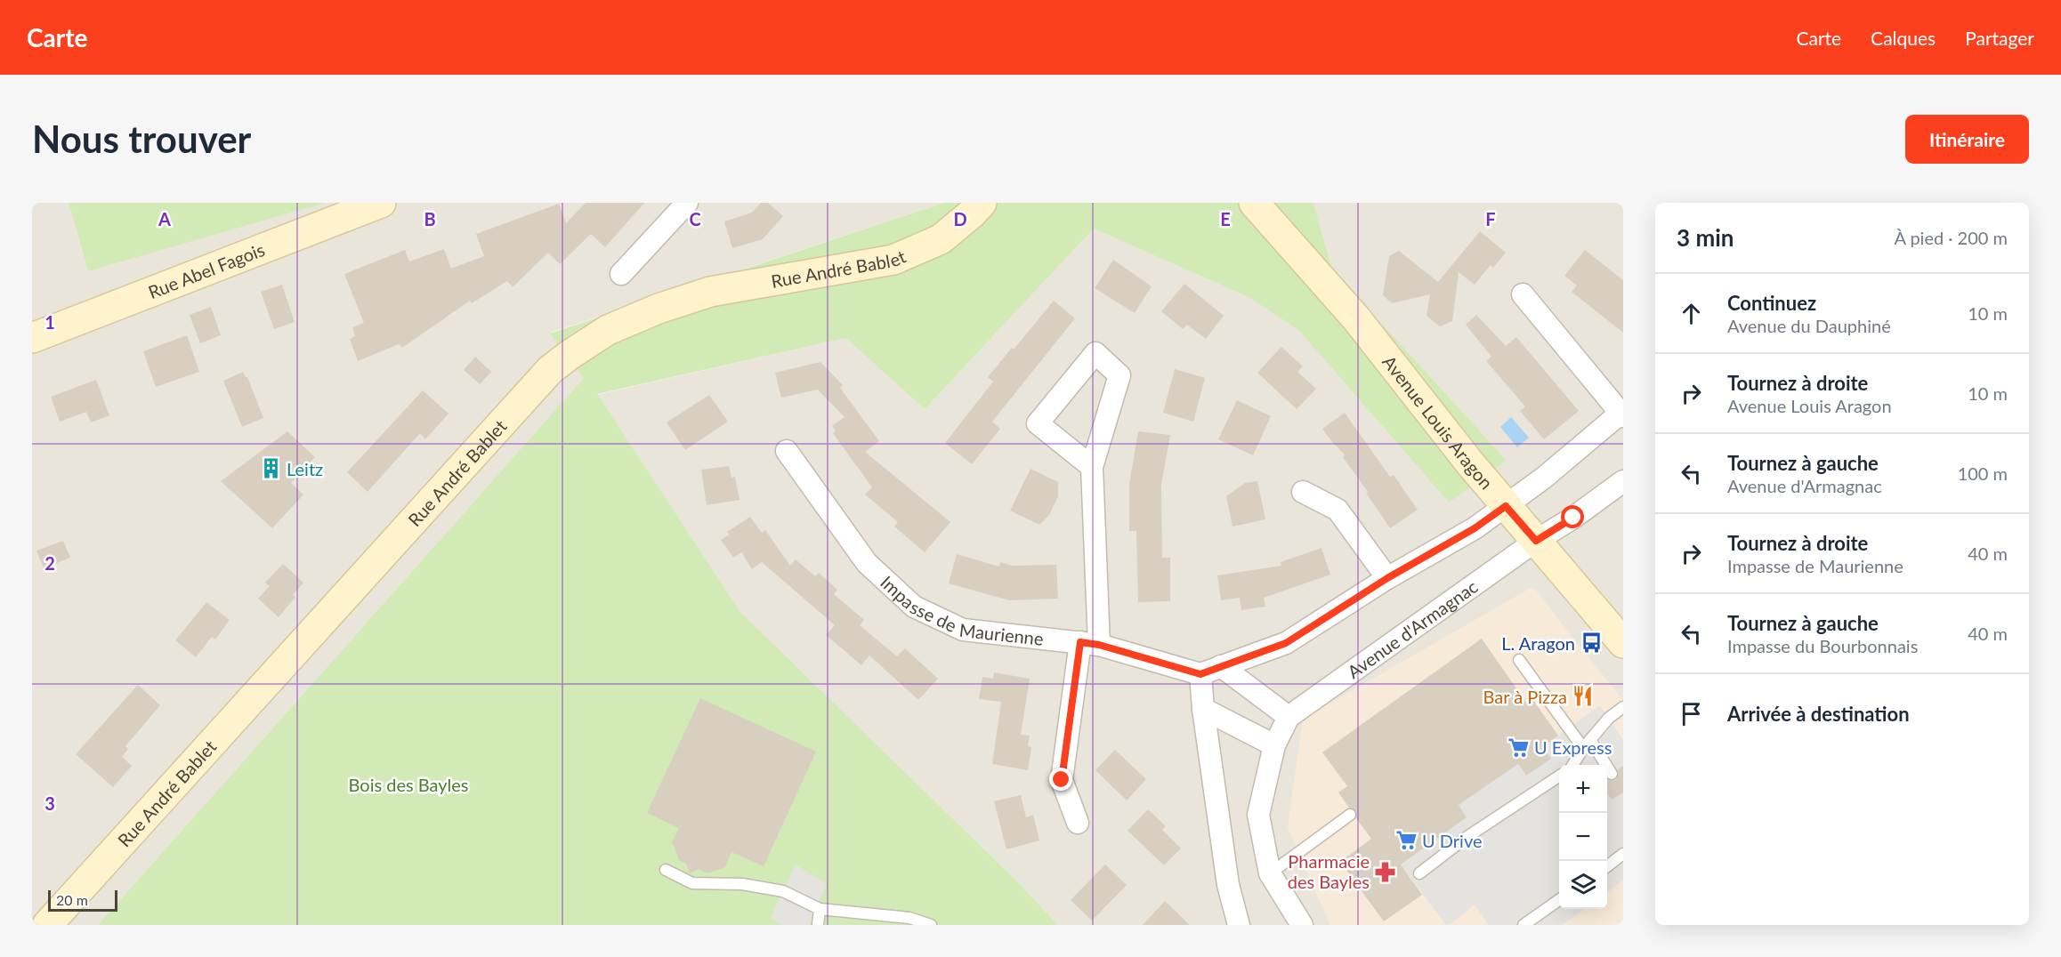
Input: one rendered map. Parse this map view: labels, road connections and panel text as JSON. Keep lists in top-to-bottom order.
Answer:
{
  "streets": {
    "main road": ["Rue André Bablet", "Rue Abel Fagois", "Avenue Louis Aragon"],
    "street": ["Impasse de Maurienne", "Avenue d'Armagnac"]
  },
  "crossings": [
    ["Avenue Louis Aragon", "Avenue d'Armagnac"]
  ],
  "parks": ["Bois des Bayles"],
  "places": {
    "building": ["Leitz"],
    "bus stop": ["L. Aragon"],
    "restaurant": ["Bar à Pizza"],
    "supermarket": ["U Express", "U Drive"],
    "pharmacy": ["Pharmacie des Bayles"]
  },
  "scale_bar": "20 m",
  "page": {
    "header": "Carte",
    "nav": ["Carte", "Calques", "Partager"],
    "buttons": "Itinéraire",
    "title": "Nous trouver",
    "heading": ["3 min", "À pied · 200 m"],
    "list": [
      ["Continuez", "Avenue du Dauphiné", "10 m"],
      ["Tournez à droite", "Avenue Louis Aragon", "10 m"],
      ["Tournez à gauche", "Avenue d'Armagnac", "100 m"],
      ["Tournez à droite", "Impasse de Maurienne", "40 m"],
      ["Tournez à gauche", "Impasse du Bourbonnais", "40 m"],
      "Arrivée à destination"
    ],
    "map_buttons": ["+", "−"],
    "scale": "20 m"
  },
  "grid": {
    "columns": [
      "A",
      "B",
      "C",
      "D",
      "E",
      "F"
    ],
    "rows": ["1", "2", "3"]
  }
}
